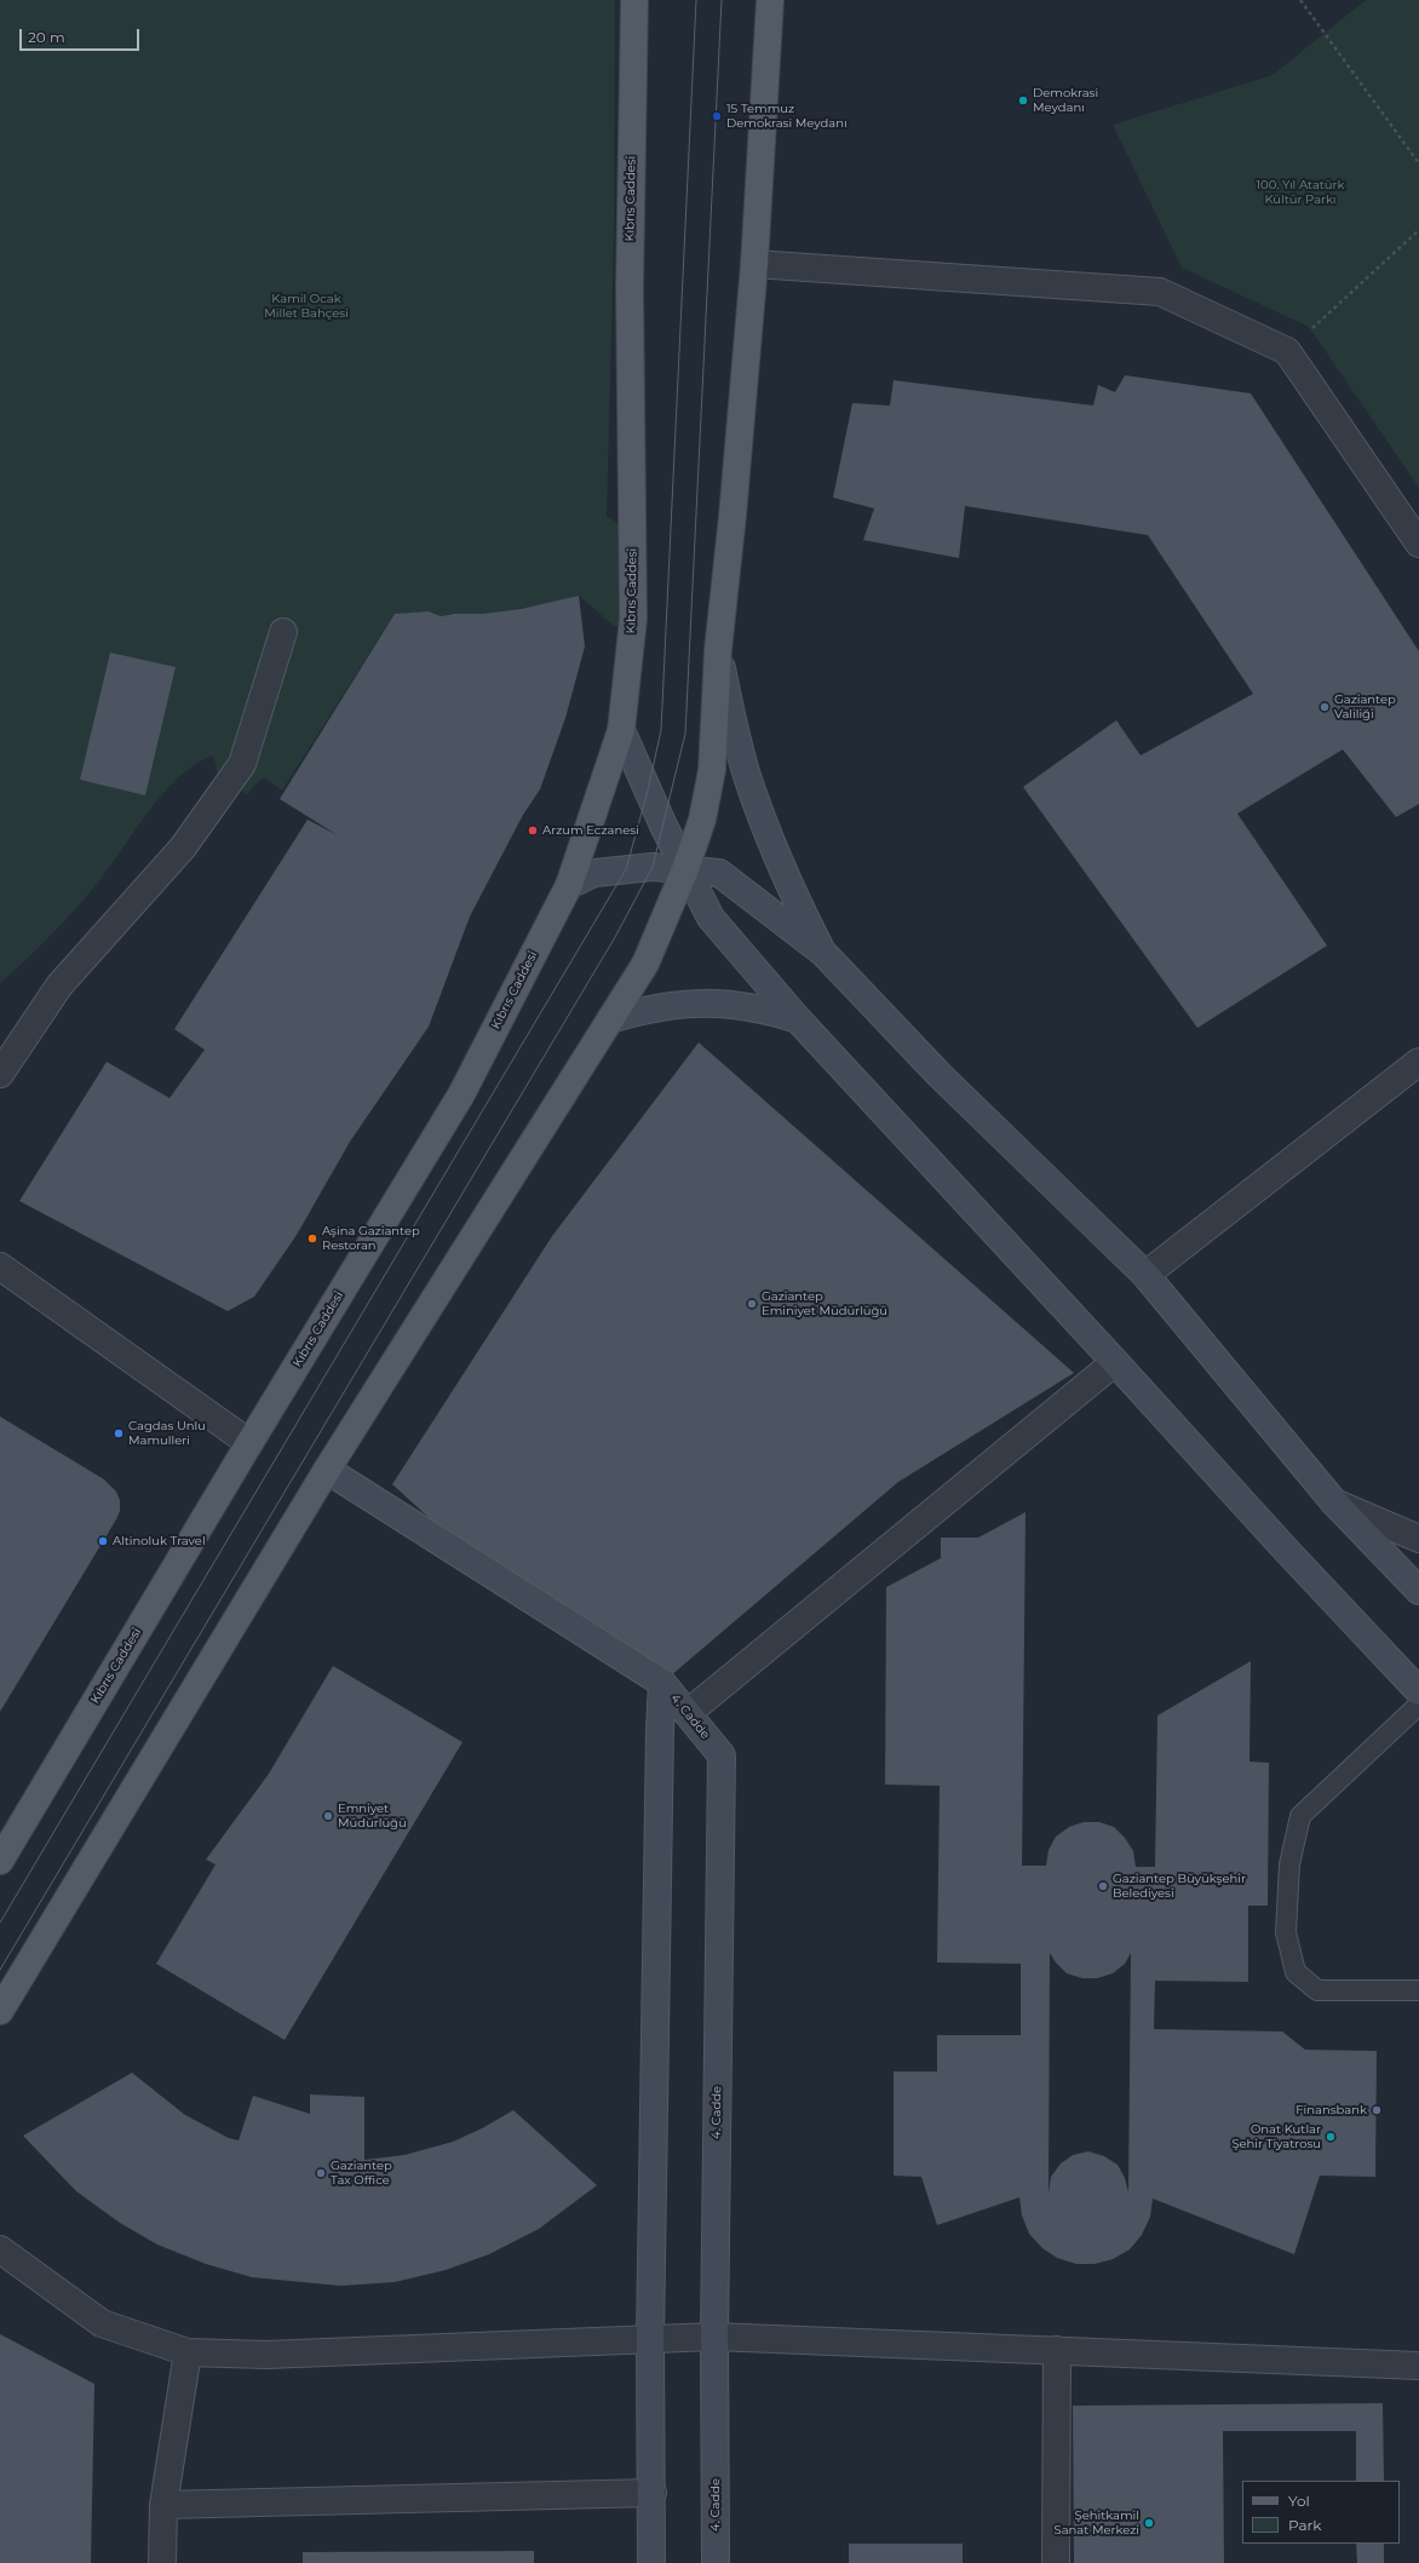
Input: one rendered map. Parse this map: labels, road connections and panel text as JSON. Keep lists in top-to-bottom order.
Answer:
{
  "streets": {
    "main road": ["Kıbrıs Caddesi", "4. Cadde"]
  },
  "parks": ["100. Yıl Atatürk Kültür Parkı", "Kamil Ocak Millet Bahçesi"],
  "places": [
    "Demokrasi Meydanı",
    "15 Temmuz Demokrasi Meydanı",
    "Gaziantep Valiliği",
    "Arzum Eczanesi",
    "Aşina Gaziantep Restoran",
    "Gaziantep Eminiyet Müdürlüğü",
    "Cagdas Unlu Mamulleri",
    "Altinoluk Travel",
    "Emniyet Müdürlüğü",
    "Gaziantep Büyükşehir Belediyesi",
    "Finansbank",
    "Onat Kutlar Şehir Tiyatrosu",
    "Gaziantep Tax Office",
    "Şehitkamil Sanat Merkezi"
  ],
  "legend": ["Yol", "Park"],
  "scale_bar": "20 m"
}
